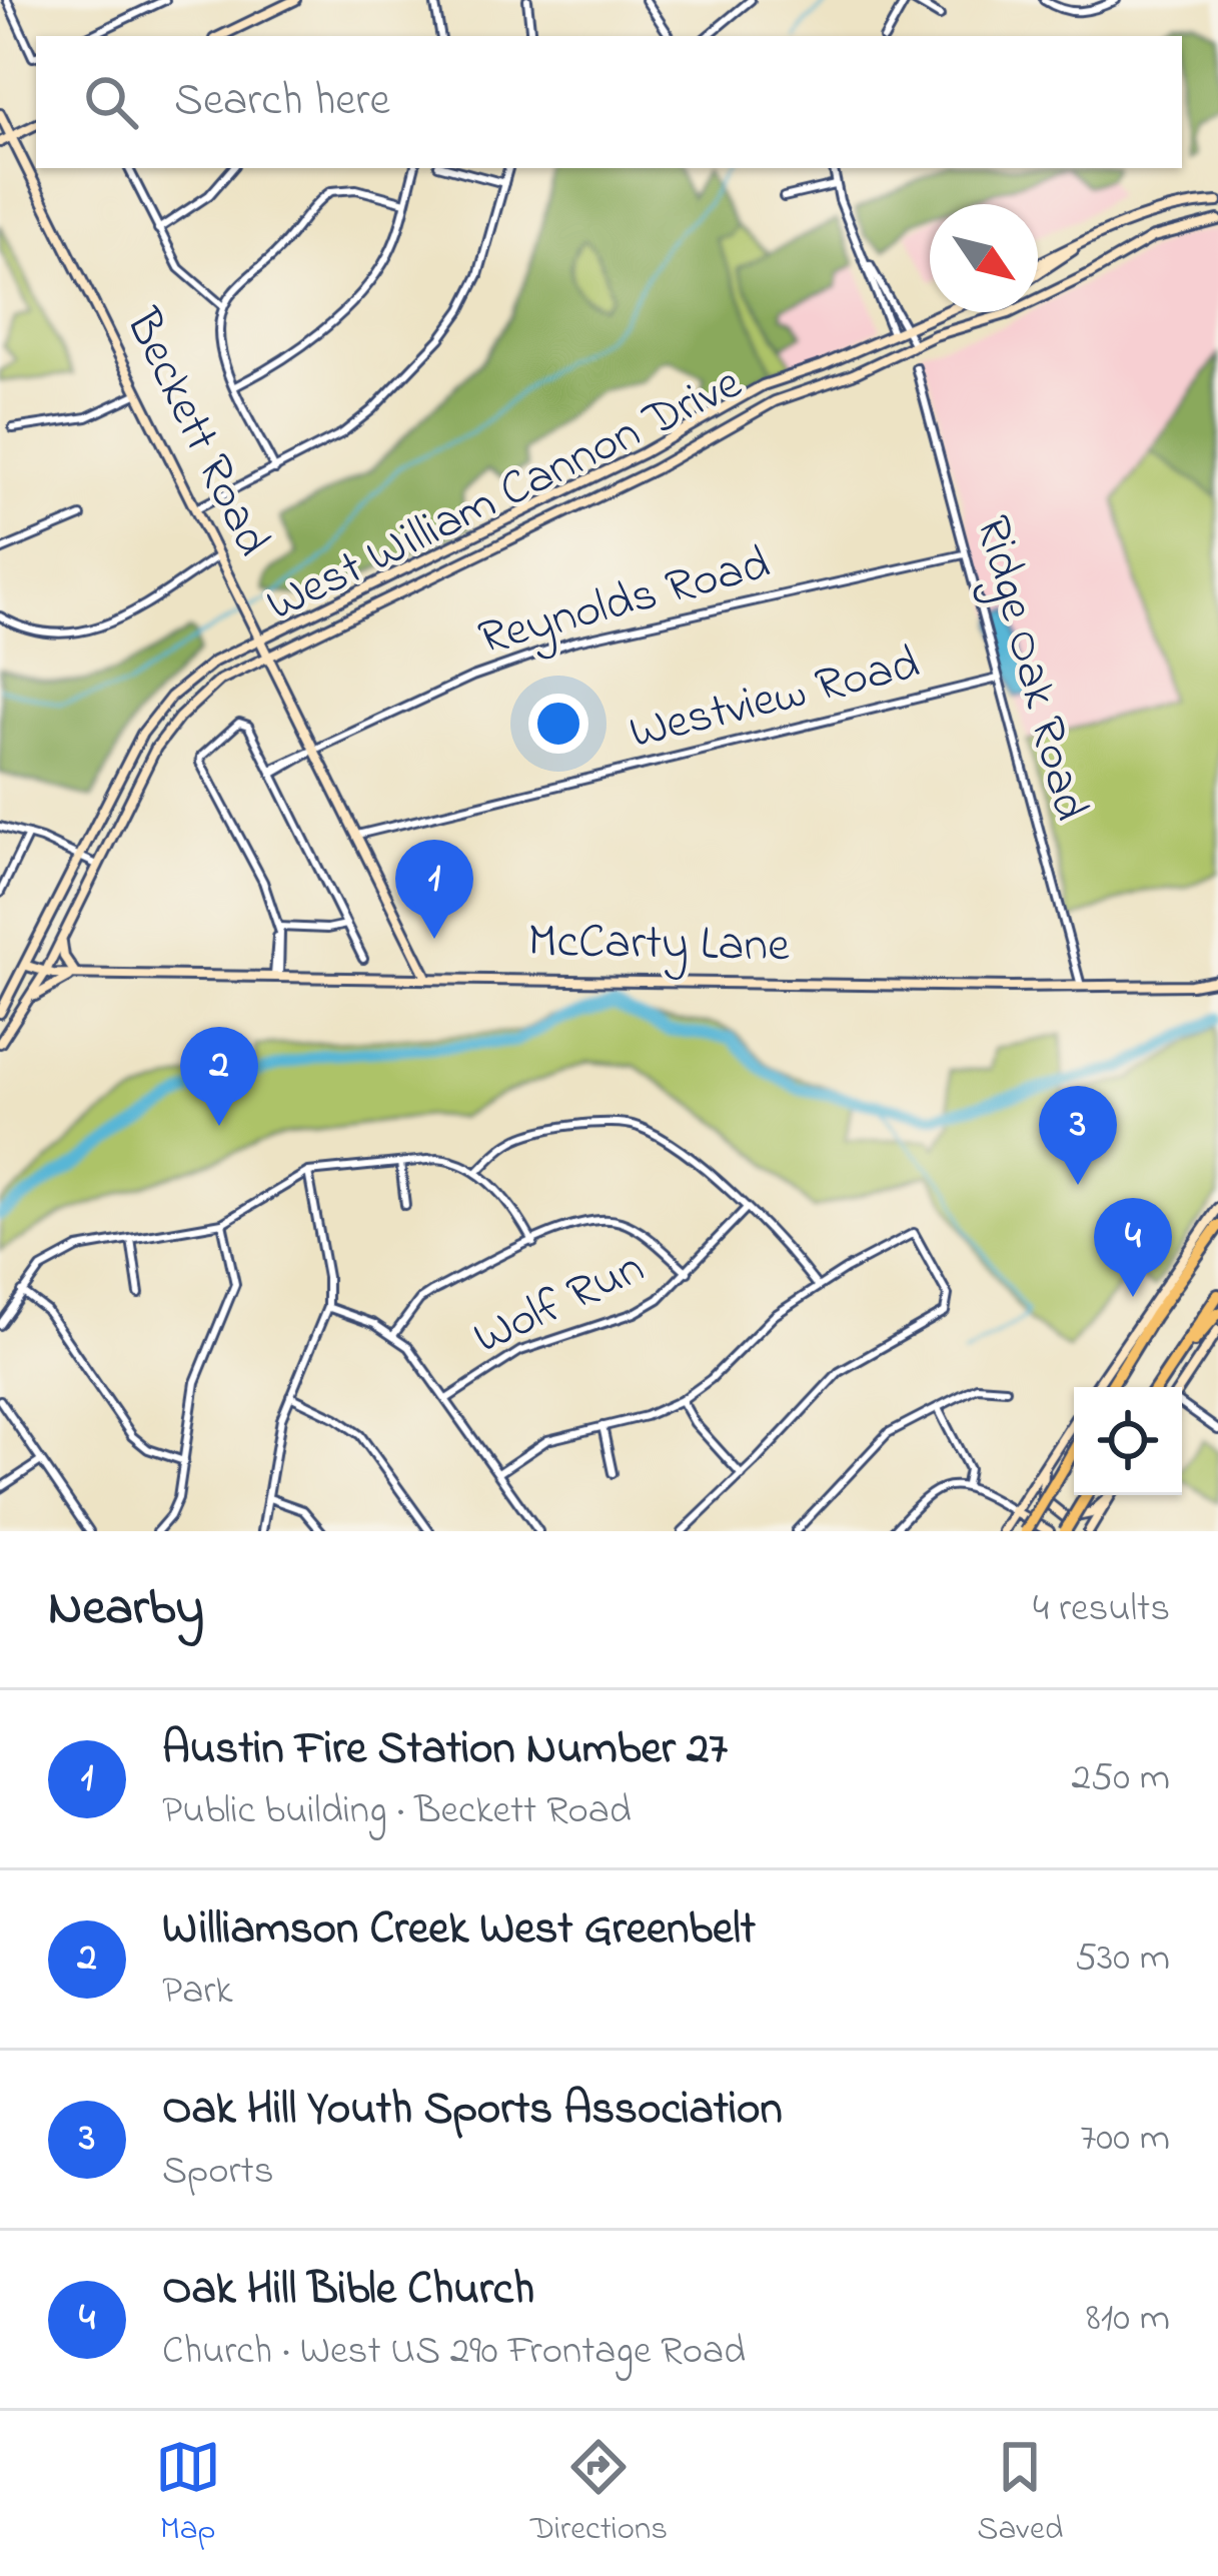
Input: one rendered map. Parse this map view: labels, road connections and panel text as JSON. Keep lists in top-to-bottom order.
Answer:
{
  "streets": {
    "main road": ["Beckett Road", "West William Cannon Drive", "McCarty Lane"],
    "street": [
      "Reynolds Road",
      "Ridge Oak Road",
      "Westview Road",
      "Wolf Run"
    ]
  },
  "crossings": [
    ["Beckett Road", "West William Cannon Drive"],
    ["Beckett Road", "Reynolds Road"],
    ["Beckett Road", "Westview Road"],
    ["Beckett Road", "McCarty Lane"],
    ["West William Cannon Drive", "McCarty Lane"],
    ["Reynolds Road", "Ridge Oak Road"],
    ["Ridge Oak Road", "Westview Road"],
    ["Ridge Oak Road", "McCarty Lane"]
  ],
  "north": "bottom right",
  "page": {
    "search": "Search here",
    "pins": [
      "1",
      "2",
      "3",
      "4"
    ],
    "heading": ["Nearby", "4 results"],
    "list": [
      {
        "mark": "1",
        "name": "Austin Fire Station Number 27",
        "note": "Public building · Beckett Road",
        "value": "250 m"
      },
      {
        "mark": "2",
        "name": "Williamson Creek West Greenbelt",
        "note": "Park",
        "value": "530 m"
      },
      {
        "mark": "3",
        "name": "Oak Hill Youth Sports Association",
        "note": "Sports",
        "value": "700 m"
      },
      {
        "mark": "4",
        "name": "Oak Hill Bible Church",
        "note": "Church · West US 290 Frontage Road",
        "value": "810 m"
      }
    ],
    "nav": ["Map", "Directions", "Saved"]
  }
}
